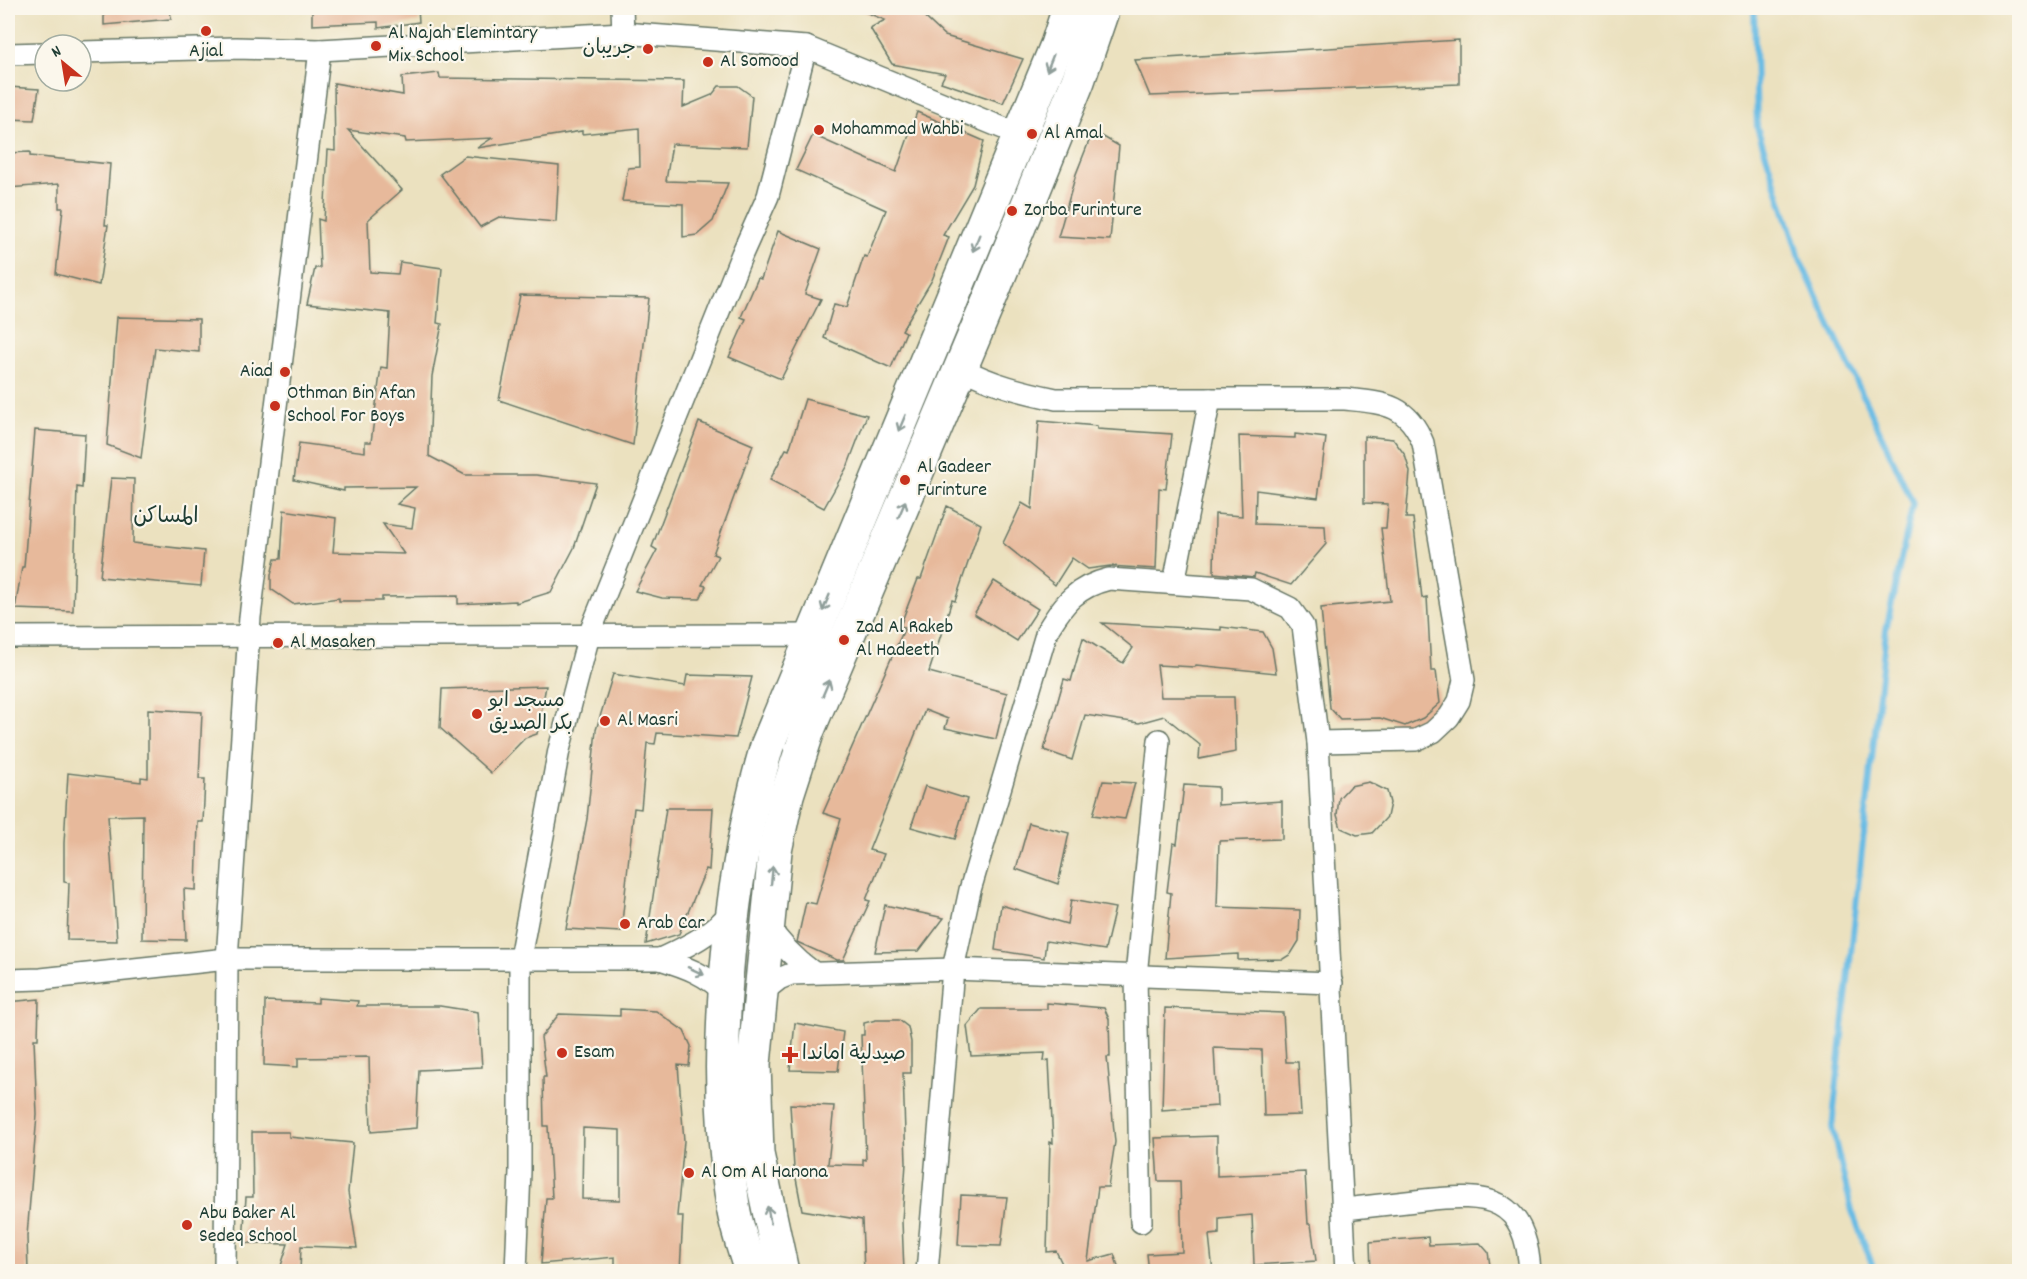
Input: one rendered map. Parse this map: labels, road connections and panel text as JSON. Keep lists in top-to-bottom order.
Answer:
{
  "districts": ["المساكن"],
  "places": {
    "other": [
      "Ajial",
      "Al Najah Elemintary Mix School",
      "جريبان",
      "Al Somood",
      "Mohammad Wahbi",
      "Al Amal",
      "Zorba Furinture",
      "Aiad",
      "Othman Bin Afan School For Boys",
      "Al Gadeer Furinture",
      "Zad Al Rakeb Al Hadeeth",
      "Al Masaken",
      "مسجد ابو بكر الصديق",
      "Al Masri",
      "Arab Car",
      "Esam",
      "Al Om Al Hanona",
      "Abu Baker Al Sedeq School"
    ],
    "health": ["صيدلية اماندا"]
  },
  "north": "top left"
}
